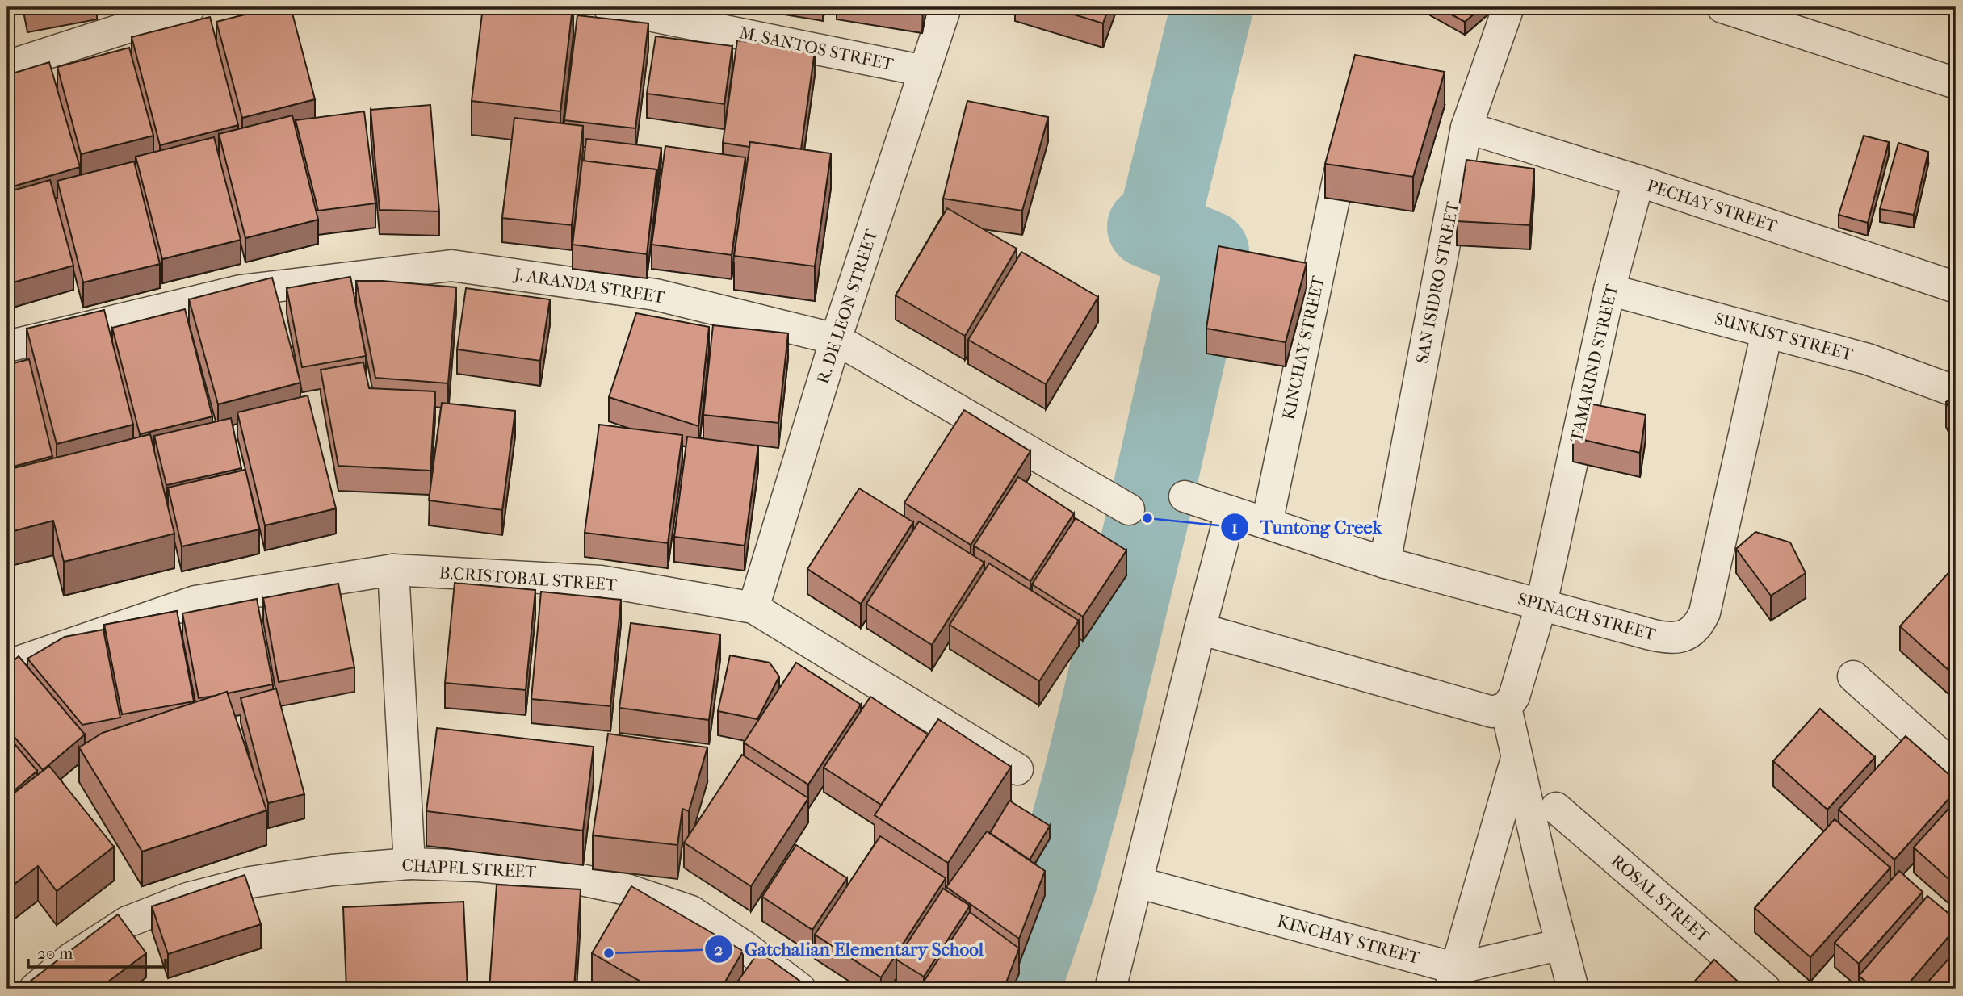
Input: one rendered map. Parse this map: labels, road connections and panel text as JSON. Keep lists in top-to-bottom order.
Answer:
{
  "streets": {
    "street": [
      "M. SANTOS STREET",
      "PECHAY STREET",
      "SAN ISIDRO STREET",
      "J. ARANDA STREET",
      "R. DE LEON STREET",
      "SUNKIST STREET",
      "KINCHAY STREET",
      "TAMARIND STREET",
      "B.CRISTOBAL STREET",
      "SPINACH STREET",
      "CHAPEL STREET",
      "ROSAL STREET"
    ]
  },
  "crossings": [
    ["M. SANTOS STREET", "R. DE LEON STREET"],
    ["PECHAY STREET", "SAN ISIDRO STREET"],
    ["PECHAY STREET", "TAMARIND STREET"],
    ["SAN ISIDRO STREET", "SPINACH STREET"],
    ["J. ARANDA STREET", "R. DE LEON STREET"],
    ["R. DE LEON STREET", "B.CRISTOBAL STREET"],
    ["SUNKIST STREET", "TAMARIND STREET"],
    ["SUNKIST STREET", "SPINACH STREET"],
    ["KINCHAY STREET", "SPINACH STREET"],
    ["TAMARIND STREET", "SPINACH STREET"]
  ],
  "places": ["Tuntong Creek", "Gatchalian Elementary School"],
  "scale_bar": "20 m"
}
